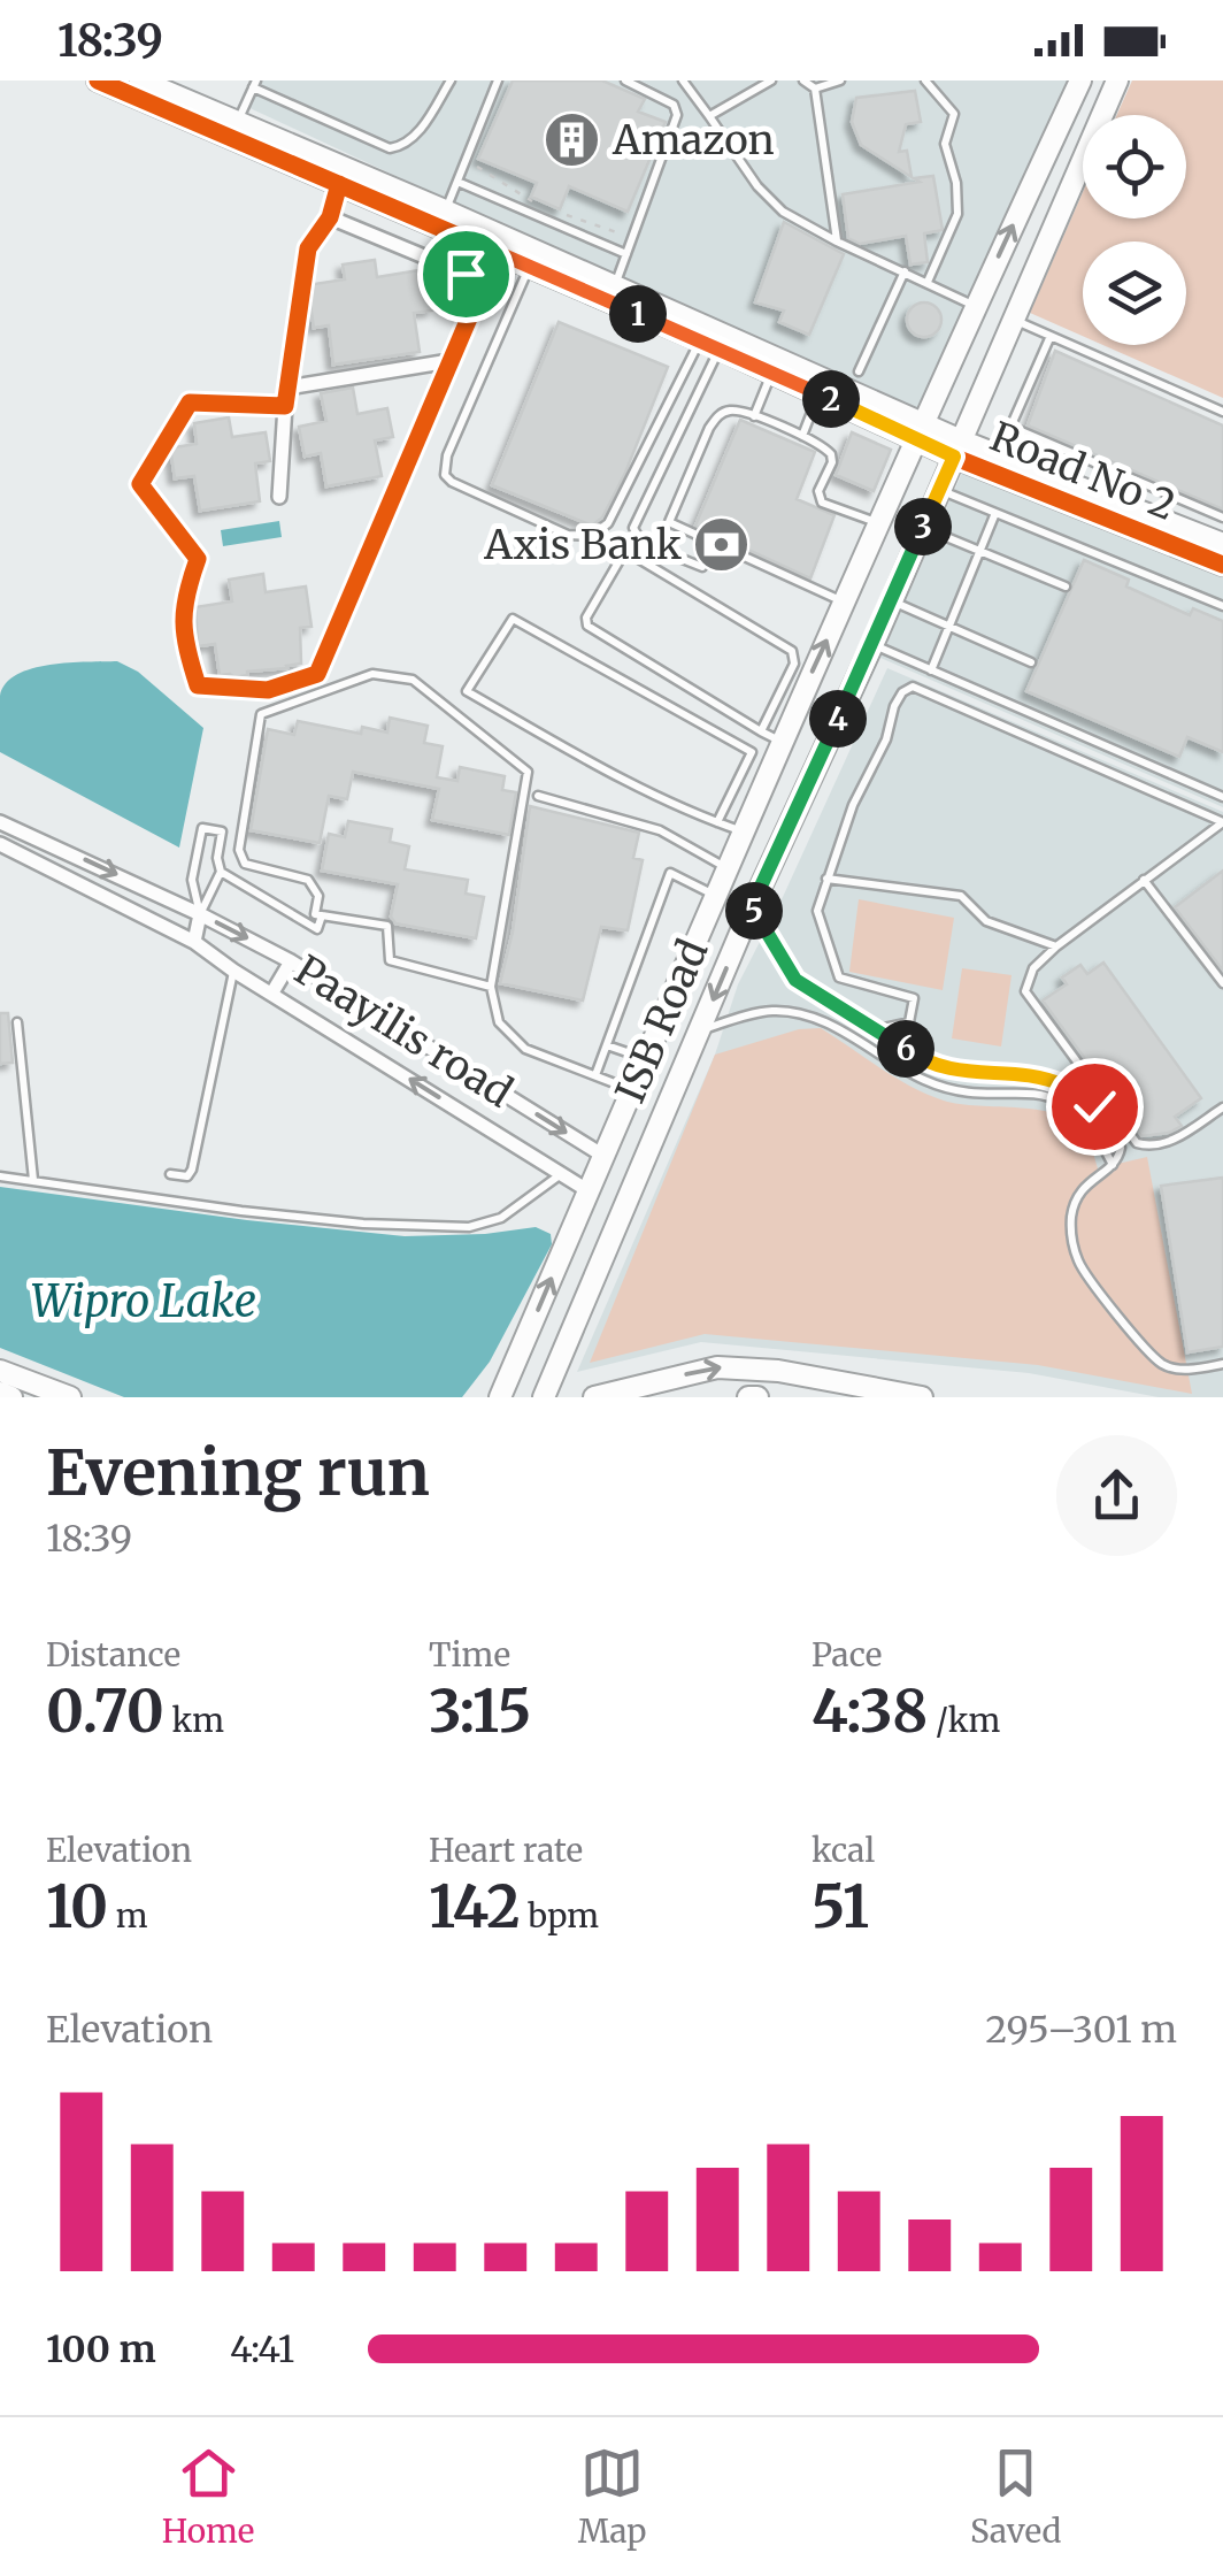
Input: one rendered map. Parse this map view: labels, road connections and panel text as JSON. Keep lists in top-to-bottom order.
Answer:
{
  "streets": {
    "main road": ["Road No 2", "ISB Road"],
    "street": ["Paayilis road"]
  },
  "crossings": [
    ["Road No 2", "ISB Road"],
    ["ISB Road", "Paayilis road"]
  ],
  "water": ["Wipro Lake"],
  "places": {
    "building": ["Amazon"],
    "bank": ["Axis Bank"]
  },
  "page": {
    "status": "18:39",
    "pins": [
      "1",
      "2",
      "3",
      "4",
      "5",
      "6"
    ],
    "heading": ["Evening run", "18:39"],
    "stats": [
      ["Distance", "0.70 km"],
      ["Time", "3:15"],
      ["Pace", "4:38 /km"],
      ["Elevation", "10 m"],
      ["Heart rate", "142 bpm"],
      ["kcal", "51"]
    ],
    "chart": ["Elevation", "295–301 m"],
    "list": [
      {
        "name": "100 m",
        "note": "4:41"
      }
    ],
    "tabs": ["Home", "Map", "Saved"]
  }
}
